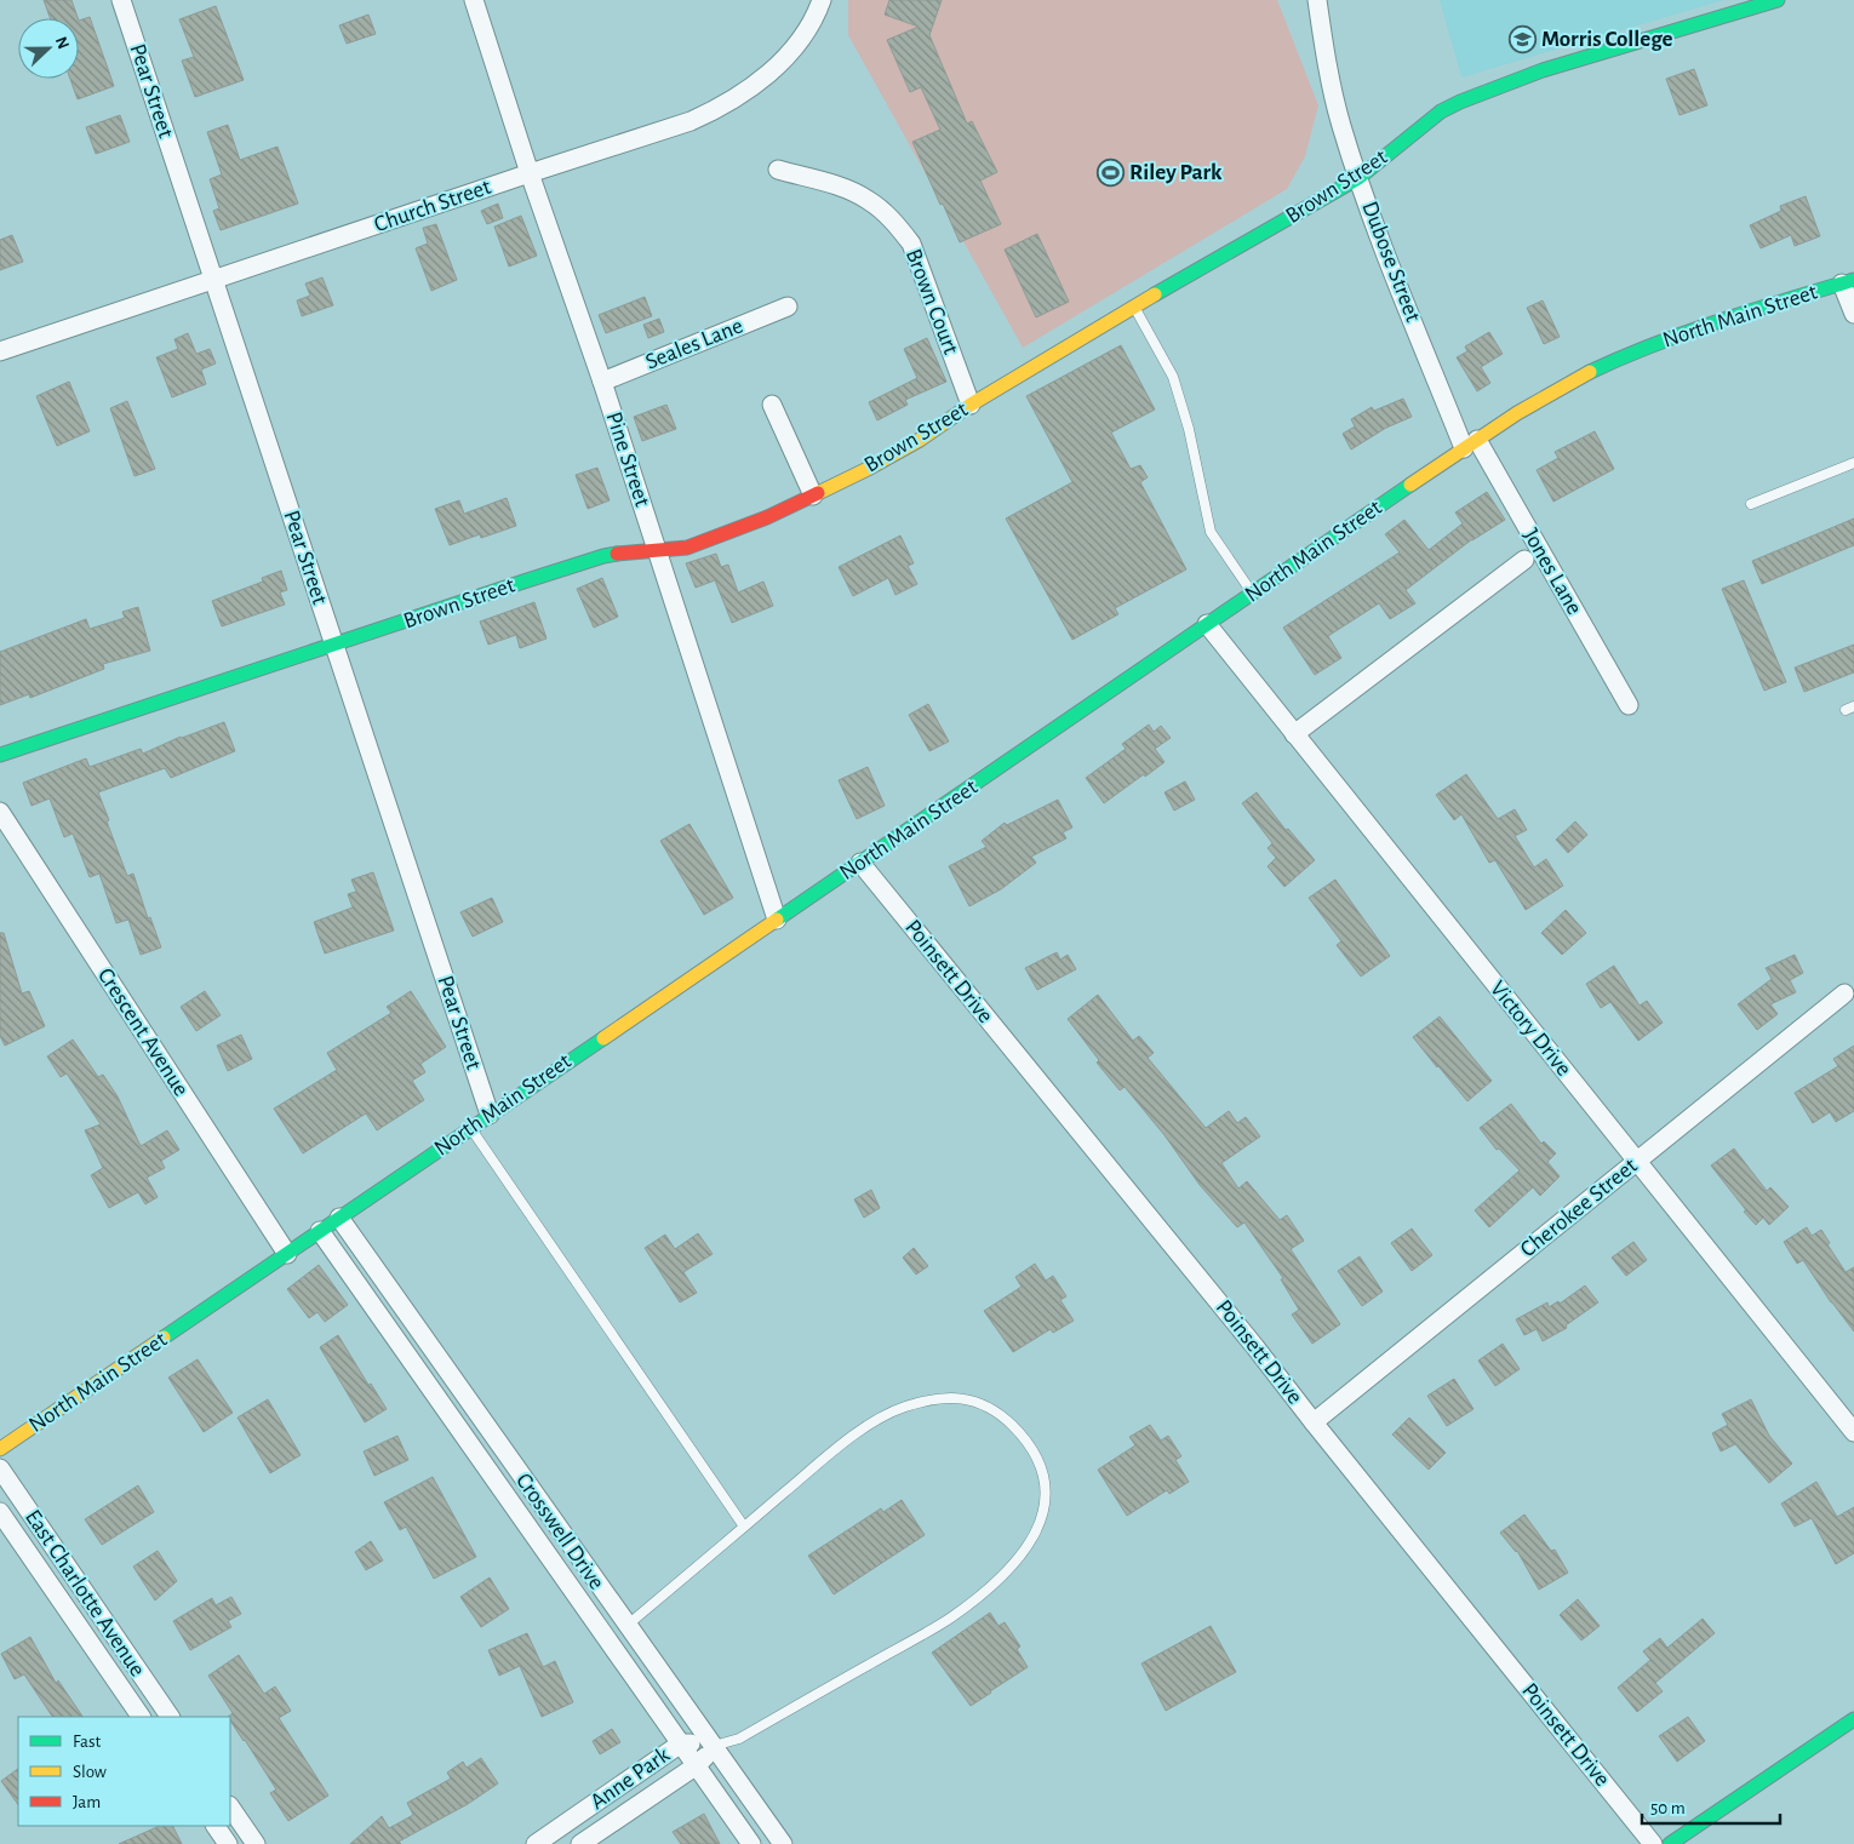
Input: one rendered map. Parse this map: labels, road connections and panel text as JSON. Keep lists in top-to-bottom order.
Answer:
{
  "streets": {
    "main road": ["Brown Street", "North Main Street"],
    "street": [
      "Pear Street",
      "Church Street",
      "Dubose Street",
      "Brown Court",
      "Seales Lane",
      "Pine Street",
      "Jones Lane",
      "Poinsett Drive",
      "Victory Drive",
      "Crescent Avenue",
      "Cherokee Street",
      "Crosswell Drive",
      "East Charlotte Avenue",
      "Anne Park"
    ]
  },
  "crossings": [
    ["Pear Street", "Brown Street"],
    ["Pear Street", "Church Street"],
    ["Pear Street", "North Main Street"],
    ["Brown Street", "Dubose Street"],
    ["Brown Street", "Brown Court"],
    ["Brown Street", "Pine Street"],
    ["Church Street", "Pine Street"],
    ["Dubose Street", "North Main Street"],
    ["Dubose Street", "Jones Lane"],
    ["North Main Street", "Pine Street"],
    ["North Main Street", "Jones Lane"],
    ["North Main Street", "Poinsett Drive"],
    ["North Main Street", "Victory Drive"],
    ["North Main Street", "Crescent Avenue"],
    ["North Main Street", "Crosswell Drive"],
    ["Seales Lane", "Pine Street"],
    ["Poinsett Drive", "Cherokee Street"],
    ["Victory Drive", "Cherokee Street"],
    ["Crosswell Drive", "Anne Park"]
  ],
  "places": {
    "school or university": ["Morris College"],
    "sports": ["Riley Park"]
  },
  "legend": ["Fast", "Slow", "Jam"],
  "scale_bar": "50 m",
  "north": "right"
}
